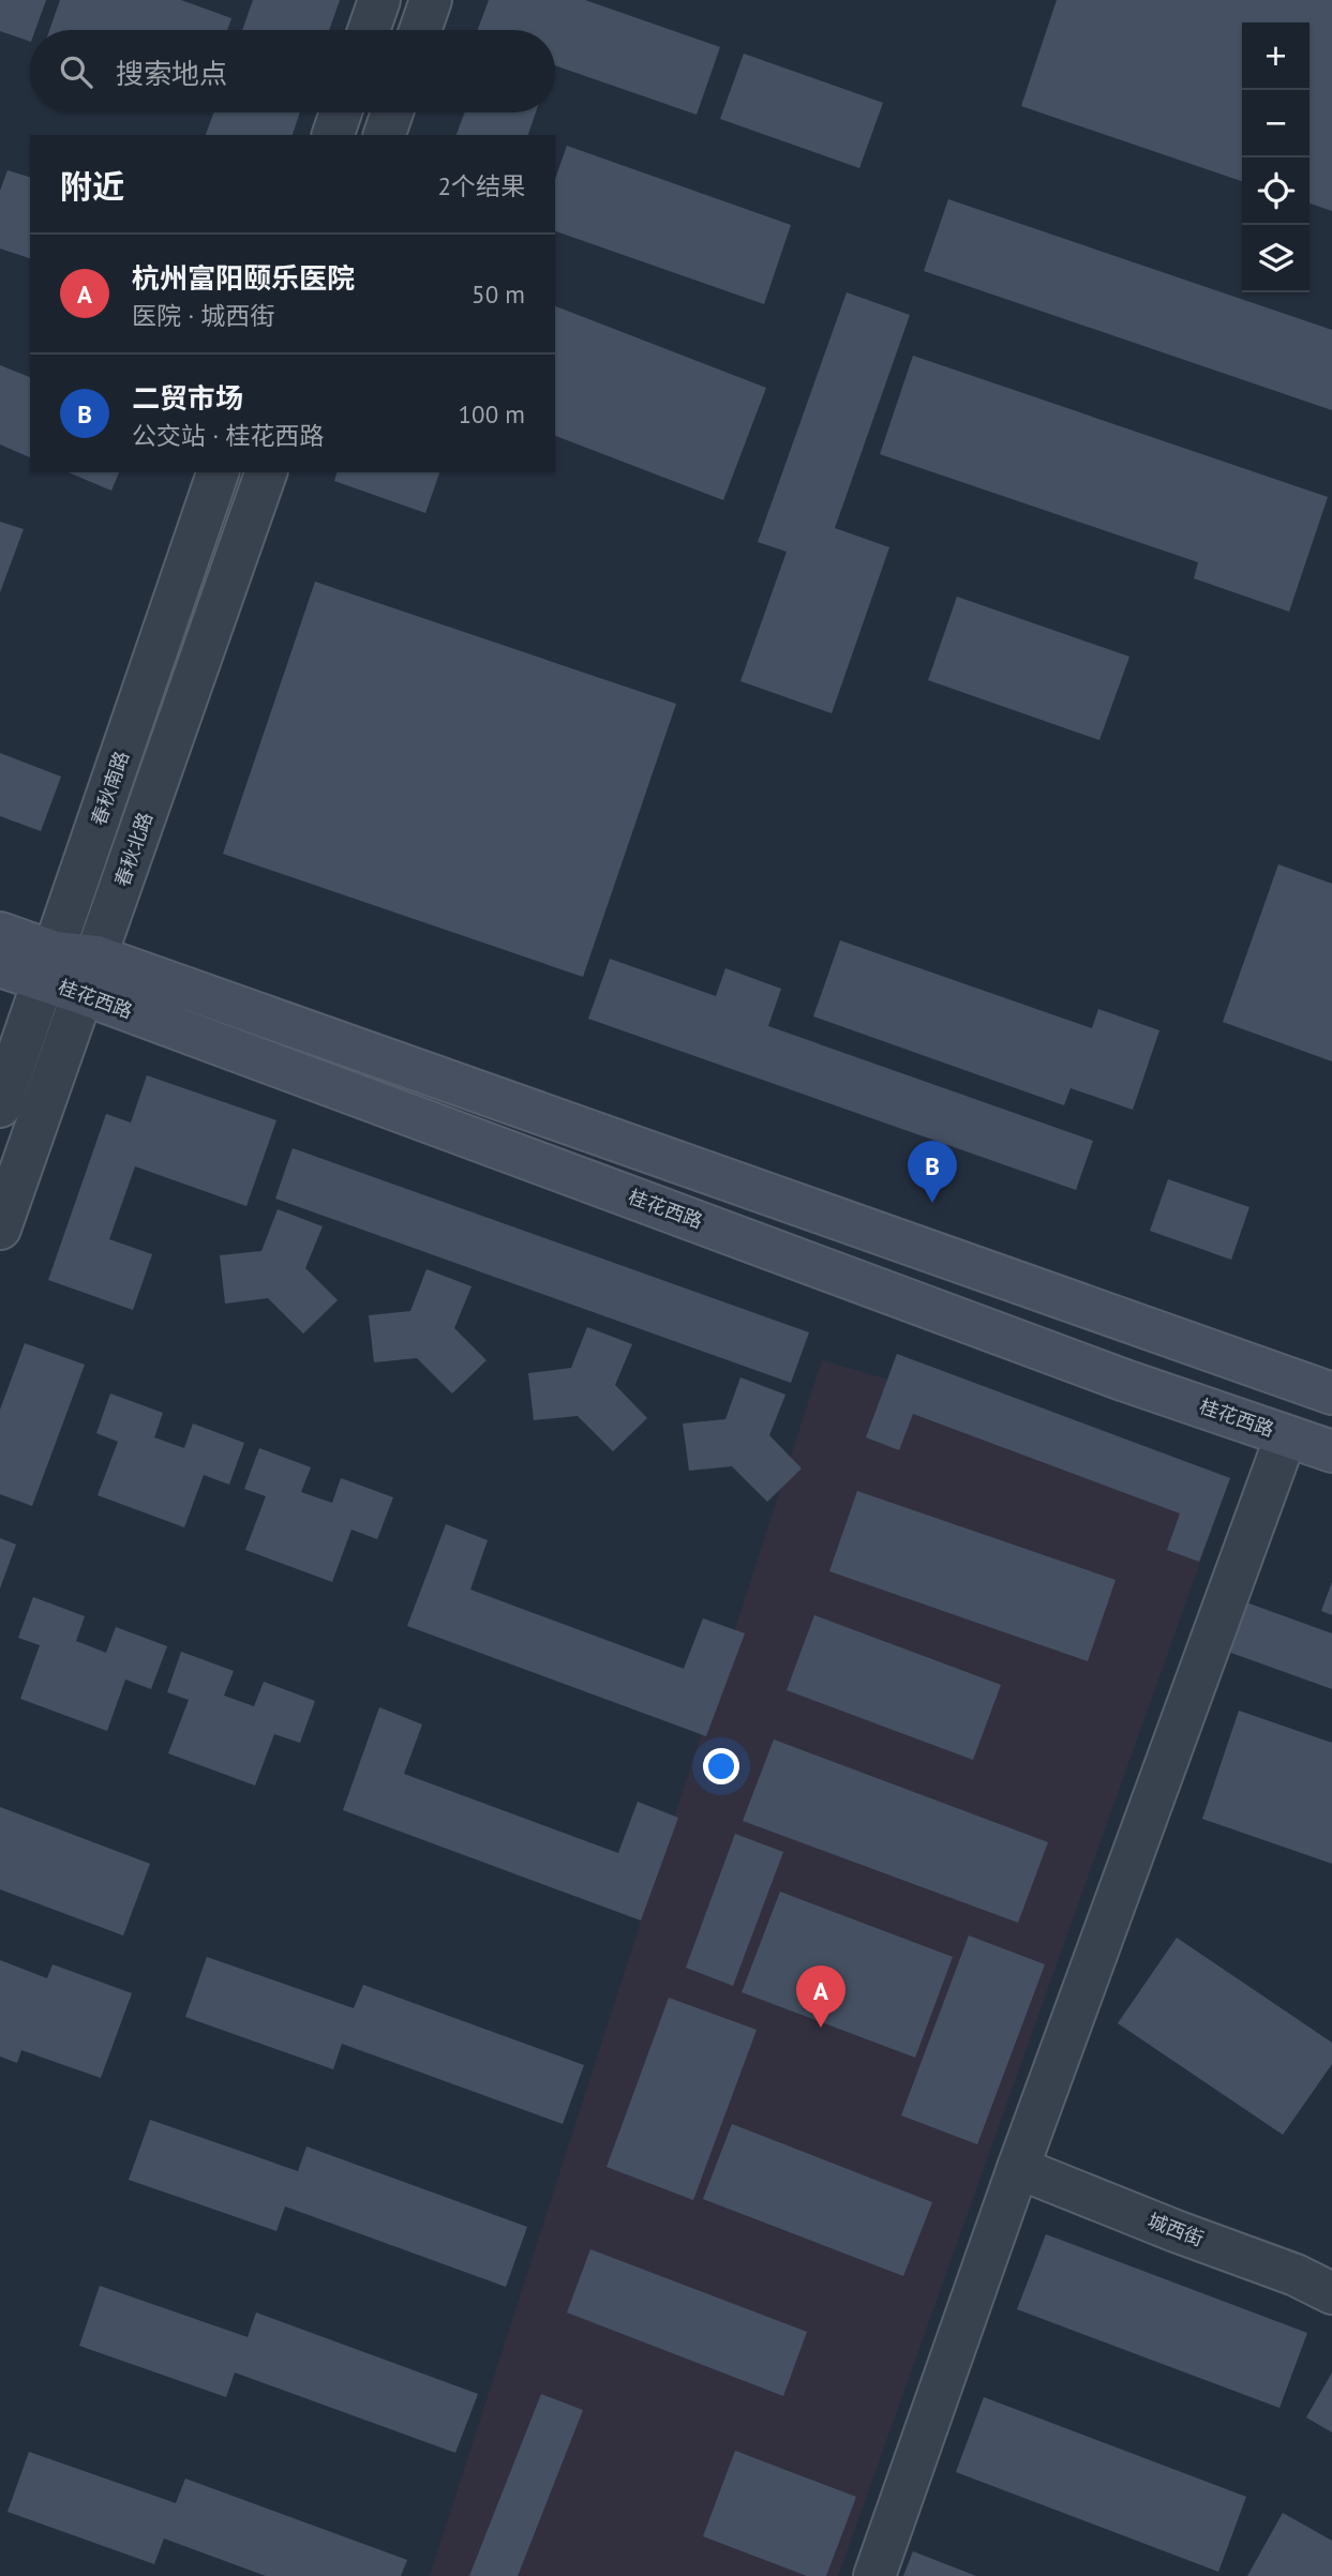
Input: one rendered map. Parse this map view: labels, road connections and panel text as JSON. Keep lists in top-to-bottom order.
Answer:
{
  "streets": {
    "main road": ["桂花西路"],
    "street": ["春秋南路", "春秋北路", "城西街"]
  },
  "crossings": [
    ["春秋南路", "桂花西路"],
    ["春秋北路", "桂花西路"]
  ],
  "page": {
    "map_buttons": ["+", "−"],
    "search": "搜索地点",
    "heading": ["附近", "2个结果"],
    "list": [
      {
        "mark": "A",
        "name": "杭州富阳颐乐医院",
        "note": "医院 · 城西街",
        "value": "50 m"
      },
      {
        "mark": "B",
        "name": "二贸市场",
        "note": "公交站 · 桂花西路",
        "value": "100 m"
      }
    ],
    "pins": ["B", "A"]
  }
}
